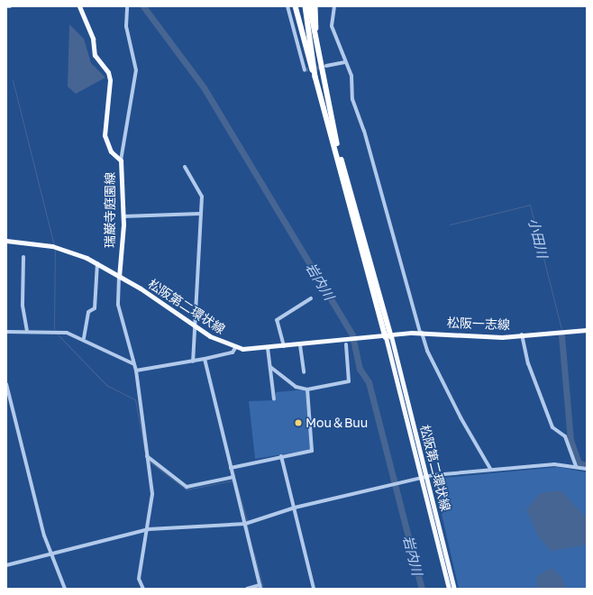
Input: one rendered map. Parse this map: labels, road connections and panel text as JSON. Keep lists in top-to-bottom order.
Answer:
{
  "streets": {
    "main road": ["瑞巌寺庭園線", "松阪第二環状線", "松阪一志線"]
  },
  "crossings": [
    ["瑞巌寺庭園線", "松阪第二環状線"],
    ["松阪第二環状線", "松阪一志線"]
  ],
  "water": ["小田川", "岩内川"],
  "places": ["Mou＆Buu"]
}
